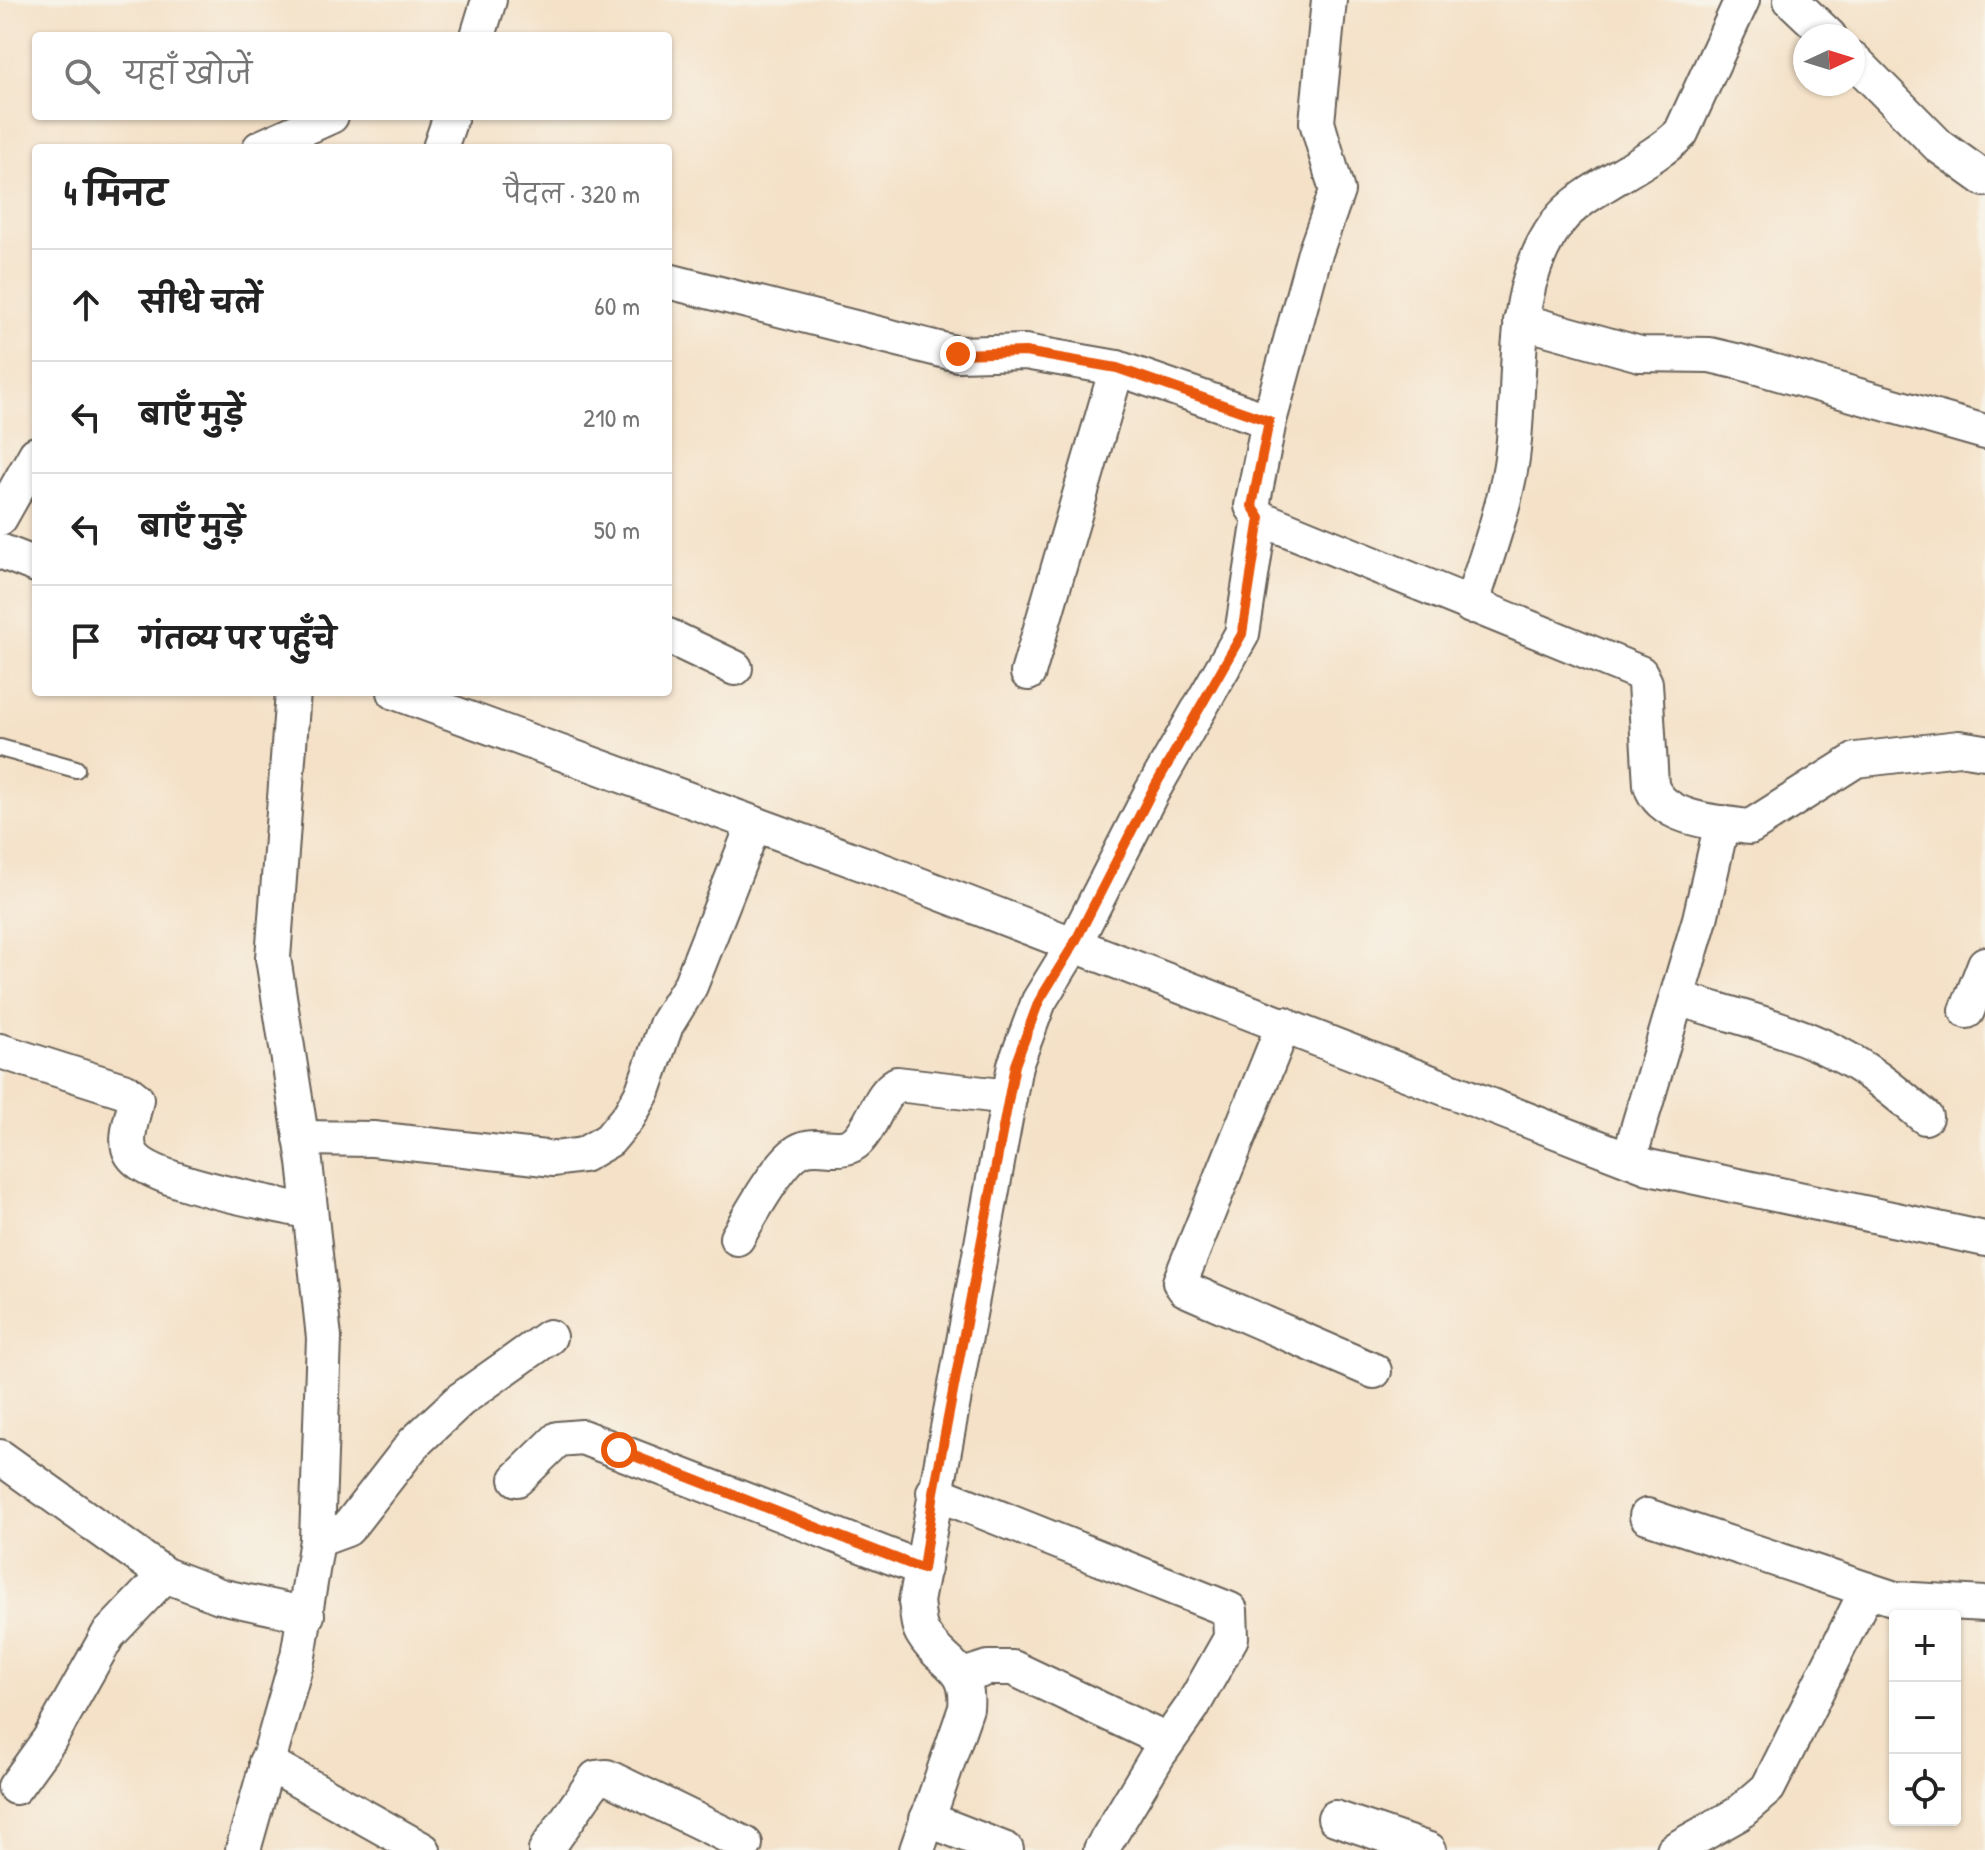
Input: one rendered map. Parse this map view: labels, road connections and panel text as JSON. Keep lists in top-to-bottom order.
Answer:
{
  "north": "right",
  "page": {
    "search": "यहाँ खोजें",
    "heading": ["4 मिनट", "पैदल · 320 m"],
    "list": [
      ["सीधे चलें", "60 m"],
      ["बाएँ मुड़ें", "210 m"],
      ["बाएँ मुड़ें", "50 m"],
      "गंतव्य पर पहुँचे"
    ],
    "map_buttons": ["+", "−"]
  }
}
